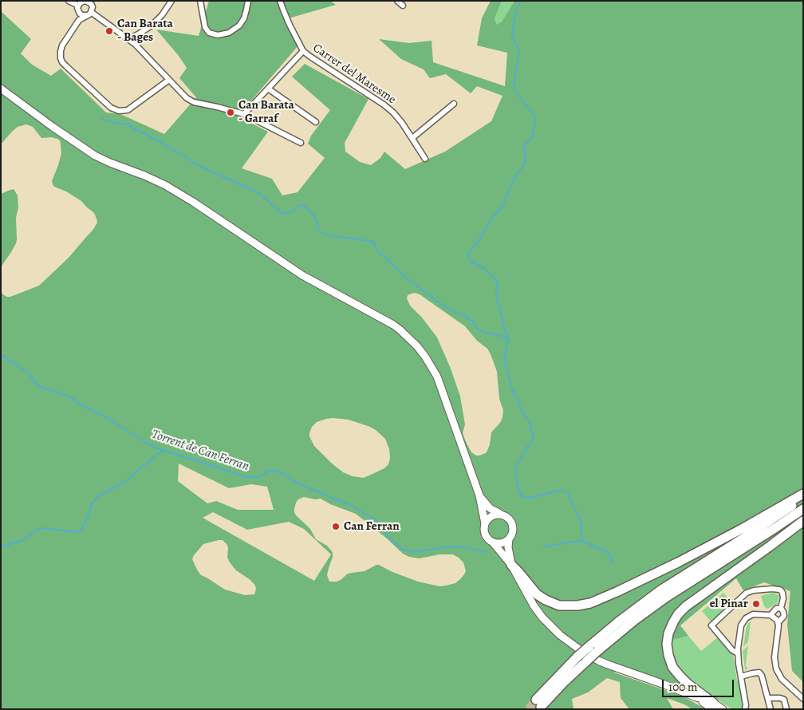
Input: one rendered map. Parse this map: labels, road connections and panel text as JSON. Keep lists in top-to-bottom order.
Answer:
{
  "streets": {
    "street": ["Carrer del Maresme"]
  },
  "water": ["Torrent de Can Ferran"],
  "places": [
    "Can Barata - Bages",
    "Can Barata - Garraf",
    "Can Ferran",
    "el Pinar"
  ],
  "scale_bar": "100 m"
}
